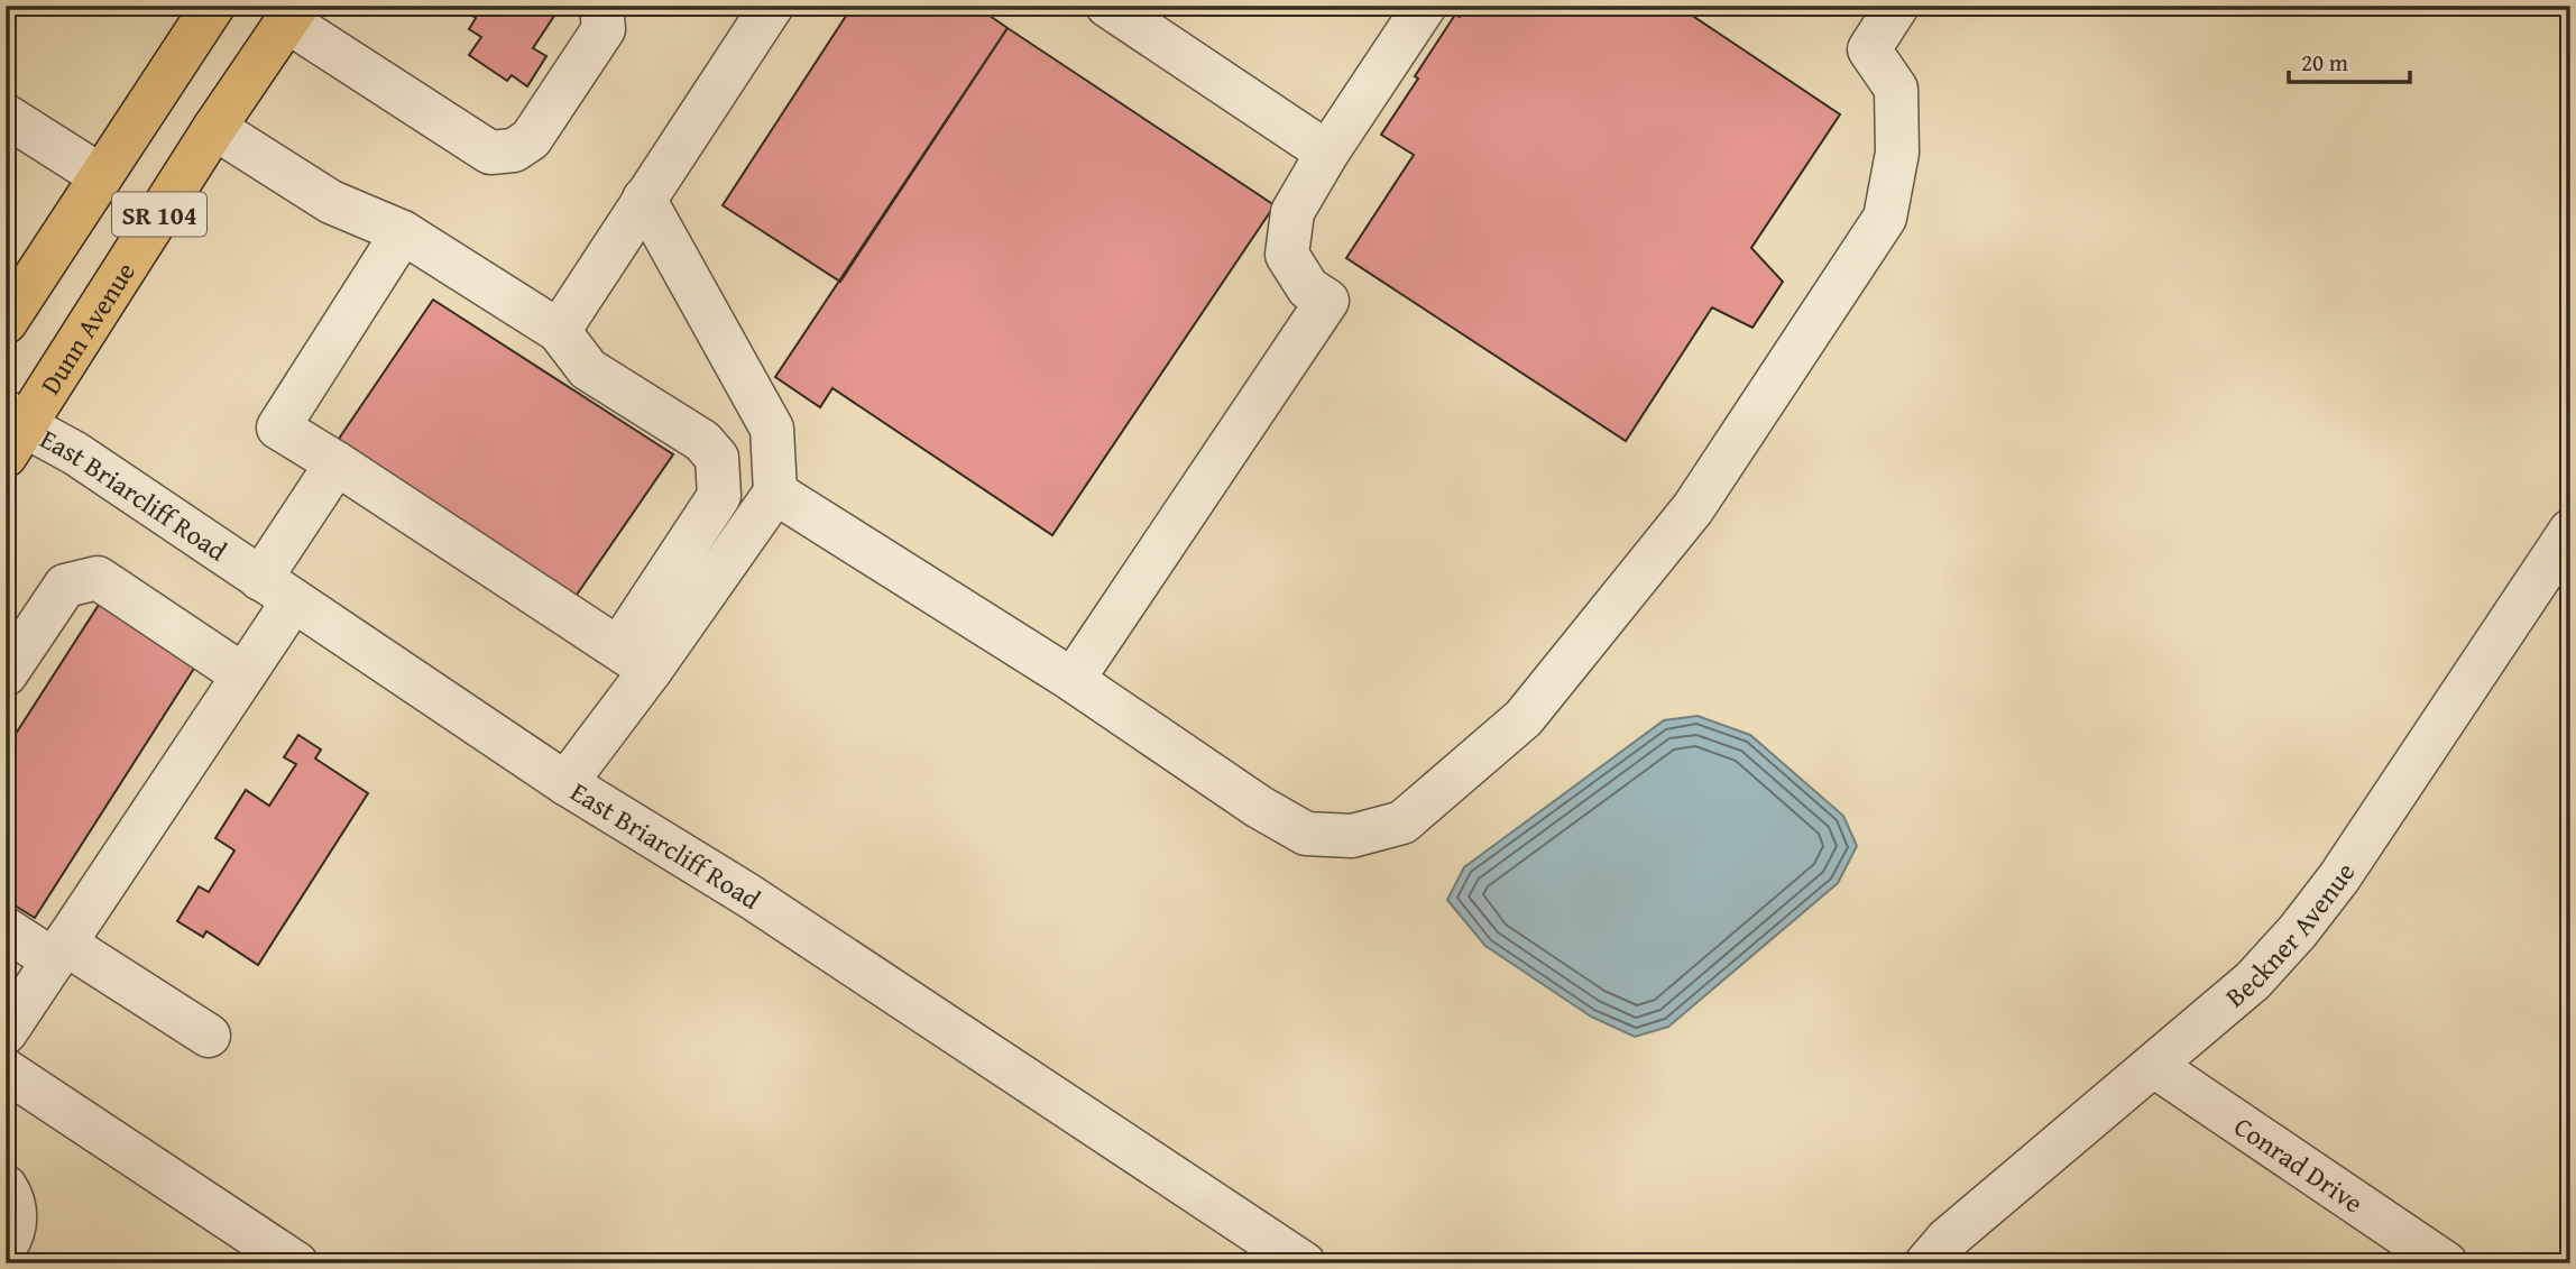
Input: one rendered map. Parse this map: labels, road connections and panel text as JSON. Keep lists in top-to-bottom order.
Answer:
{
  "streets": {
    "main road": ["SR 104", "Dunn Avenue"],
    "street": ["East Briarcliff Road", "Beckner Avenue", "Conrad Drive"]
  },
  "crossings": [
    ["Dunn Avenue", "East Briarcliff Road"],
    ["Beckner Avenue", "Conrad Drive"]
  ],
  "scale_bar": "20 m"
}
